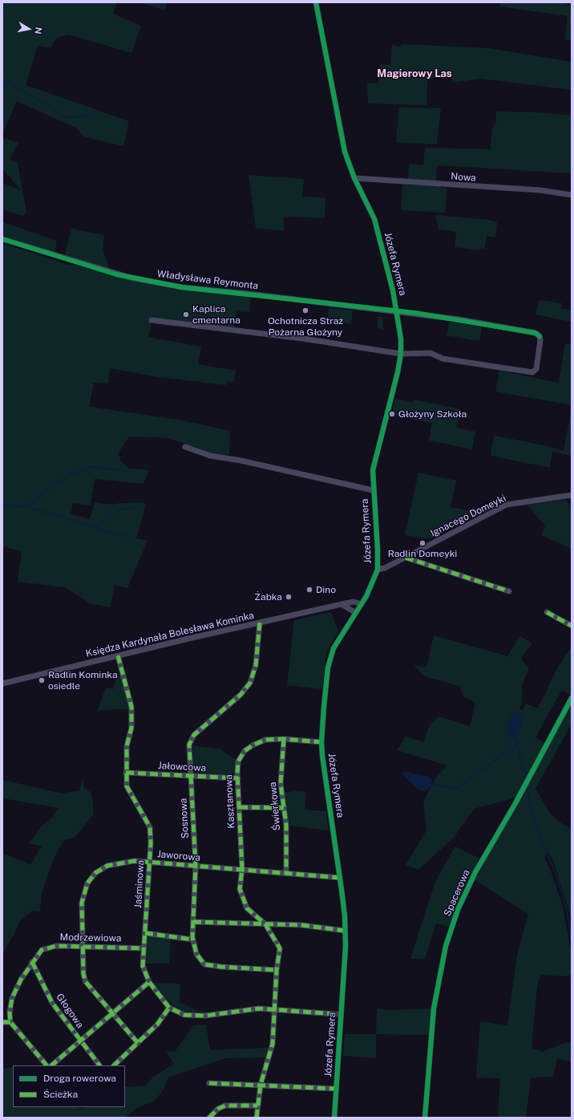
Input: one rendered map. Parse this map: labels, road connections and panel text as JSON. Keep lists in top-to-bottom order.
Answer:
{
  "streets": {
    "street": [
      "Nowa",
      "Józefa Rymera",
      "Władysława Reymonta",
      "Ignacego Domeyki",
      "Księdza Kardynała Bolesława Kominka",
      "Jałowcowa",
      "Kasztanowa",
      "Świerkowa",
      "Sosnowa",
      "Jaworowa",
      "Jaśminowa",
      "Spacerowa",
      "Modrzewiowa",
      "Głogowa"
    ]
  },
  "crossings": [
    ["Nowa", "Józefa Rymera"],
    ["Józefa Rymera", "Władysława Reymonta"],
    ["Józefa Rymera", "Ignacego Domeyki"],
    ["Józefa Rymera", "Księdza Kardynała Bolesława Kominka"],
    ["Józefa Rymera", "Kasztanowa"],
    ["Józefa Rymera", "Jaworowa"],
    ["Księdza Kardynała Bolesława Kominka", "Sosnowa"],
    ["Księdza Kardynała Bolesława Kominka", "Jaśminowa"],
    ["Jałowcowa", "Kasztanowa"],
    ["Jałowcowa", "Sosnowa"],
    ["Jałowcowa", "Jaśminowa"],
    ["Kasztanowa", "Świerkowa"],
    ["Kasztanowa", "Sosnowa"],
    ["Kasztanowa", "Jaworowa"],
    ["Kasztanowa", "Jaśminowa"],
    ["Świerkowa", "Jaworowa"],
    ["Sosnowa", "Jaworowa"],
    ["Jaworowa", "Jaśminowa"],
    ["Jaworowa", "Modrzewiowa"],
    ["Jaśminowa", "Modrzewiowa"],
    ["Modrzewiowa", "Głogowa"]
  ],
  "districts": ["Magierowy Las"],
  "places": [
    "Ochotnicza Straż Pożarna Głożyny",
    "Kaplica cmentarna",
    "Głożyny Szkoła",
    "Radlin Domeyki",
    "Dino",
    "Żabka",
    "Radlin Kominka osiedle"
  ],
  "legend": ["Droga rowerowa", "Ścieżka"],
  "north": "right"
}
